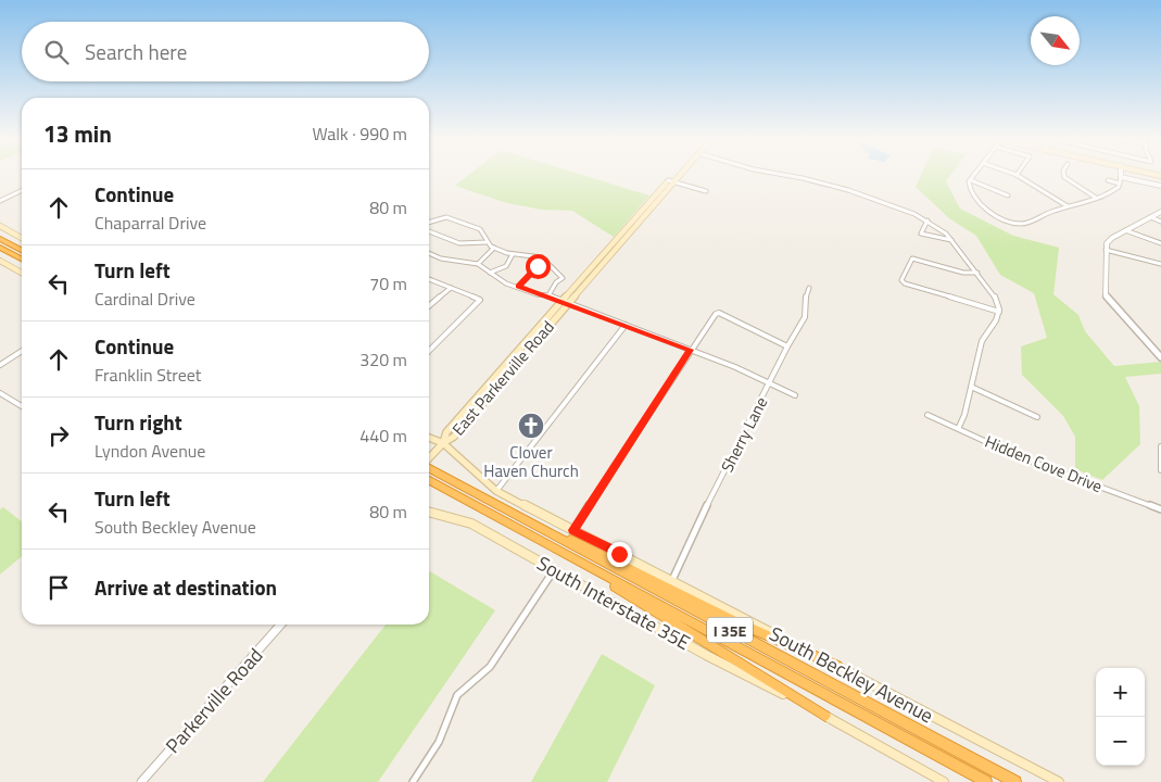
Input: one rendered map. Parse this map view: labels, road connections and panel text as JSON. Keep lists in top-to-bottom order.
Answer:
{
  "streets": {
    "highway": ["I 35E"],
    "main road": ["East Parkerville Road", "South Interstate 35E", "South Beckley Avenue"],
    "street": ["Sherry Lane", "Hidden Cove Drive", "Parkerville Road"]
  },
  "crossings": [
    ["East Parkerville Road", "South Beckley Avenue"],
    ["Sherry Lane", "South Beckley Avenue"]
  ],
  "places": {
    "church": ["Clover Haven Church"]
  },
  "north": "bottom right",
  "page": {
    "search": "Search here",
    "heading": ["13 min", "Walk · 990 m"],
    "list": [
      ["Continue", "Chaparral Drive", "80 m"],
      ["Turn left", "Cardinal Drive", "70 m"],
      ["Continue", "Franklin Street", "320 m"],
      ["Turn right", "Lyndon Avenue", "440 m"],
      ["Turn left", "South Beckley Avenue", "80 m"],
      "Arrive at destination"
    ],
    "map_buttons": ["+", "−"]
  }
}
